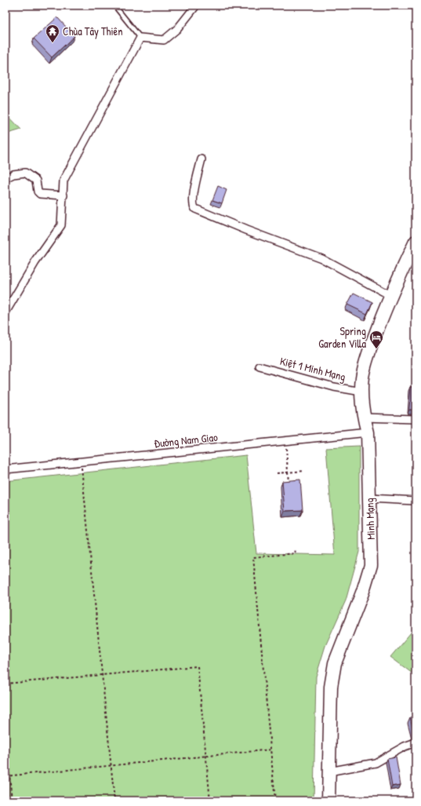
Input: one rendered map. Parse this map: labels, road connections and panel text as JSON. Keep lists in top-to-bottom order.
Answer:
{
  "streets": {
    "highway": ["Minh Mạng"],
    "street": ["Kiệt 1 Minh Mạng", "Đường Nam Giao"]
  },
  "crossings": [
    ["Kiệt 1 Minh Mạng", "Minh Mạng"],
    ["Đường Nam Giao", "Minh Mạng"]
  ],
  "places": {
    "temple": ["Chùa Tây Thiên"],
    "hotel": ["Spring Garden Villa"]
  }
}
